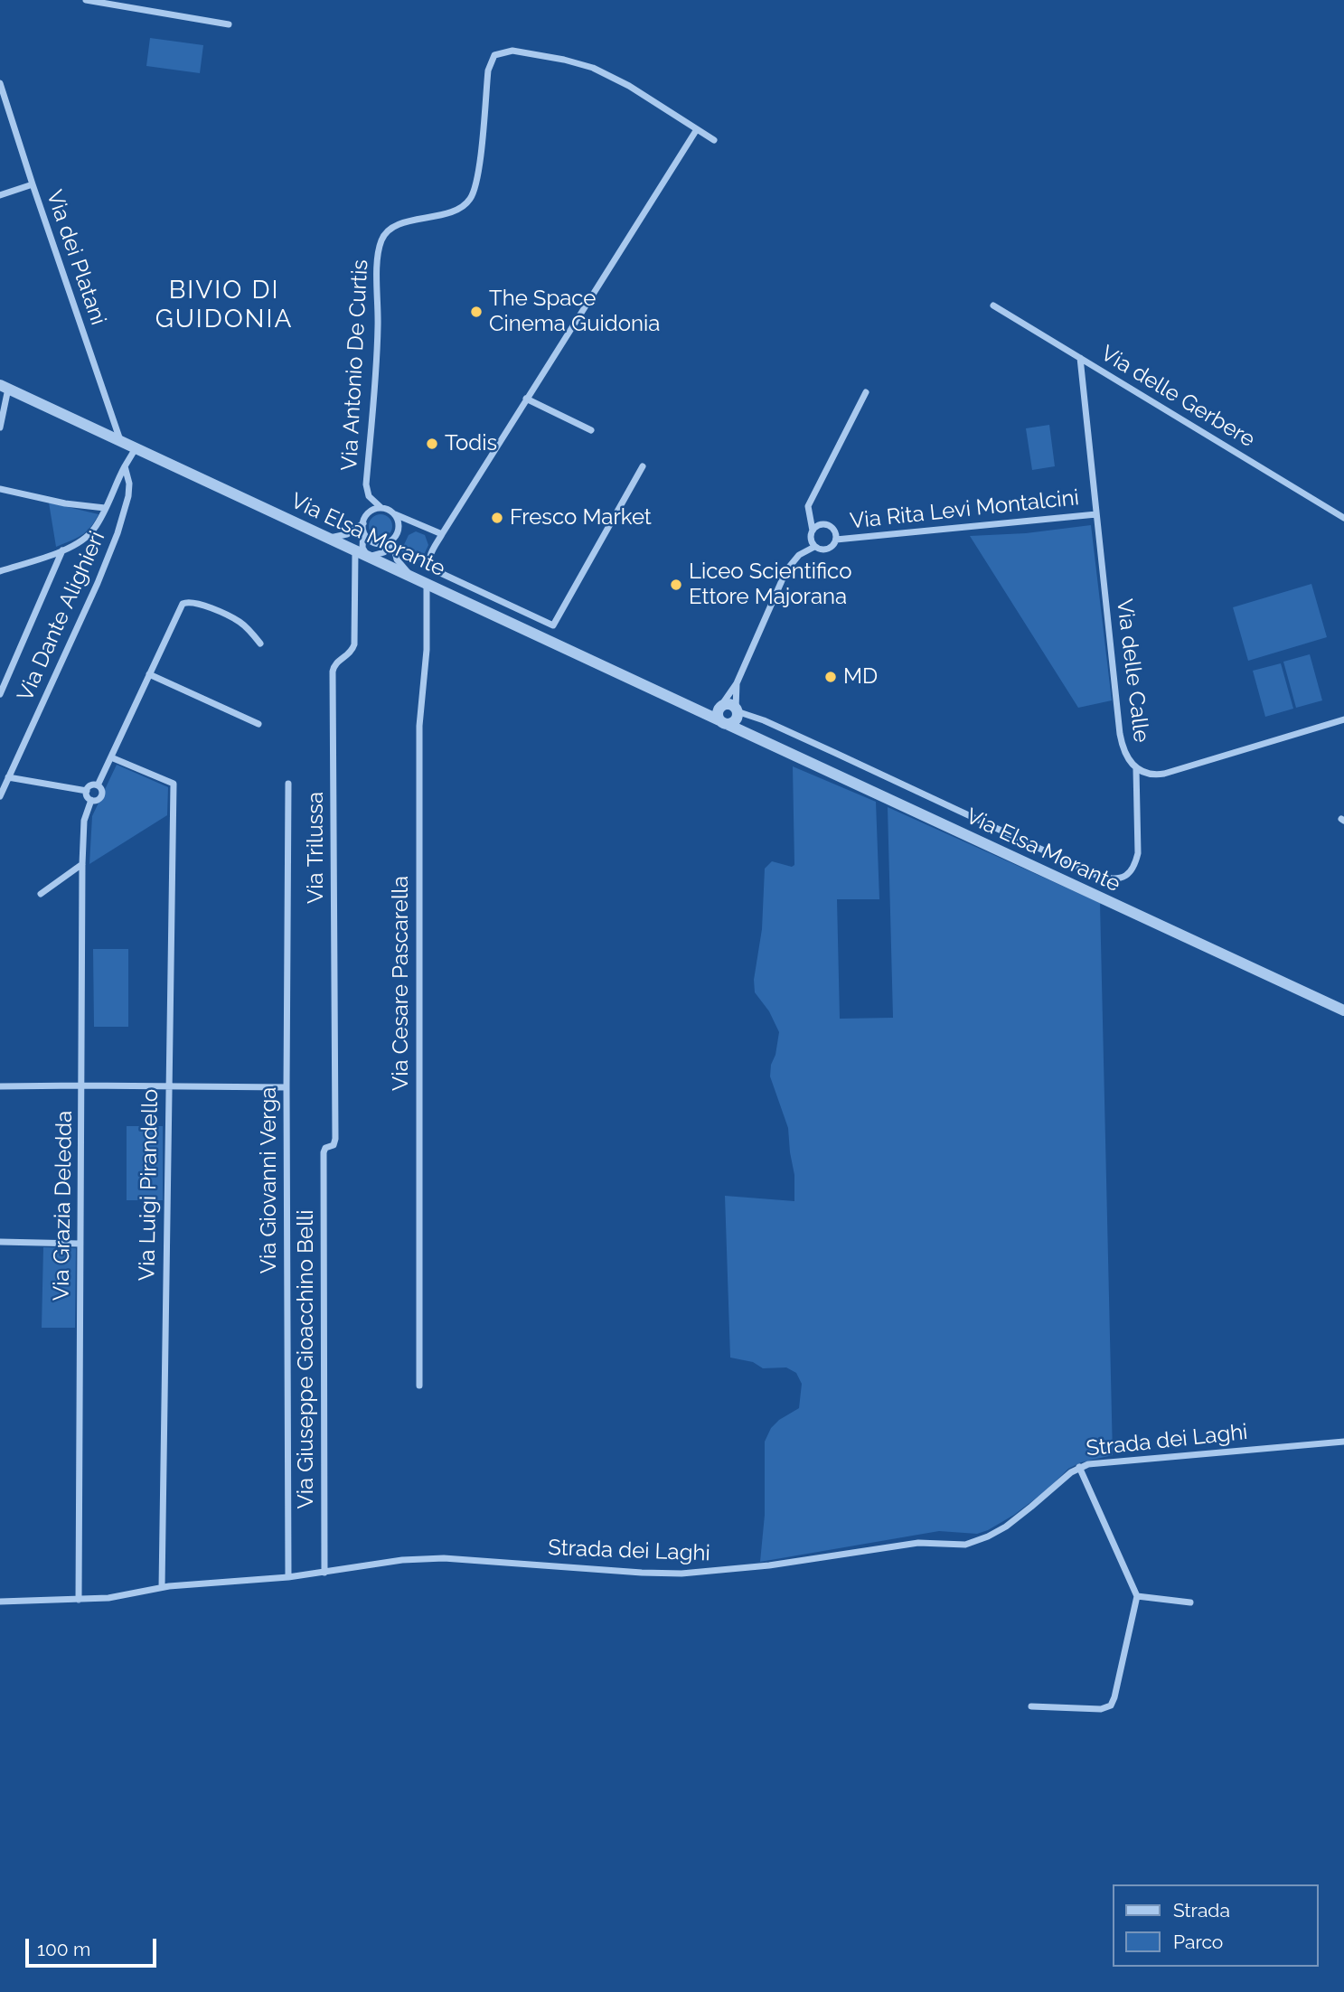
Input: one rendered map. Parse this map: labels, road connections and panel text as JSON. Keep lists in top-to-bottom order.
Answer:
{
  "streets": {
    "street": [
      "Via dei Platani",
      "Via Antonio De Curtis",
      "Via delle Gerbere",
      "Via Rita Levi Montalcini",
      "Via Elsa Morante",
      "Via Dante Alighieri",
      "Via delle Calle",
      "Via Trilussa",
      "Via Cesare Pascarella",
      "Via Giovanni Verga",
      "Via Luigi Pirandello",
      "Via Grazia Deledda",
      "Via Giuseppe Gioacchino Belli",
      "Strada dei Laghi"
    ]
  },
  "crossings": [
    ["Via dei Platani", "Via Elsa Morante"],
    ["Via delle Gerbere", "Via delle Calle"],
    ["Via Rita Levi Montalcini", "Via Elsa Morante"],
    ["Via Rita Levi Montalcini", "Via delle Calle"],
    ["Via Elsa Morante", "Via Trilussa"],
    ["Via Elsa Morante", "Via Cesare Pascarella"],
    ["Via Trilussa", "Via Giuseppe Gioacchino Belli"],
    ["Via Giovanni Verga", "Strada dei Laghi"],
    ["Via Luigi Pirandello", "Strada dei Laghi"],
    ["Via Grazia Deledda", "Strada dei Laghi"],
    ["Via Giuseppe Gioacchino Belli", "Strada dei Laghi"]
  ],
  "districts": ["BIVIO DI GUIDONIA"],
  "places": [
    "The Space Cinema Guidonia",
    "Todis",
    "Fresco Market",
    "Liceo Scientifico Ettore Majorana",
    "MD"
  ],
  "legend": ["Strada", "Parco"],
  "scale_bar": "100 m"
}
